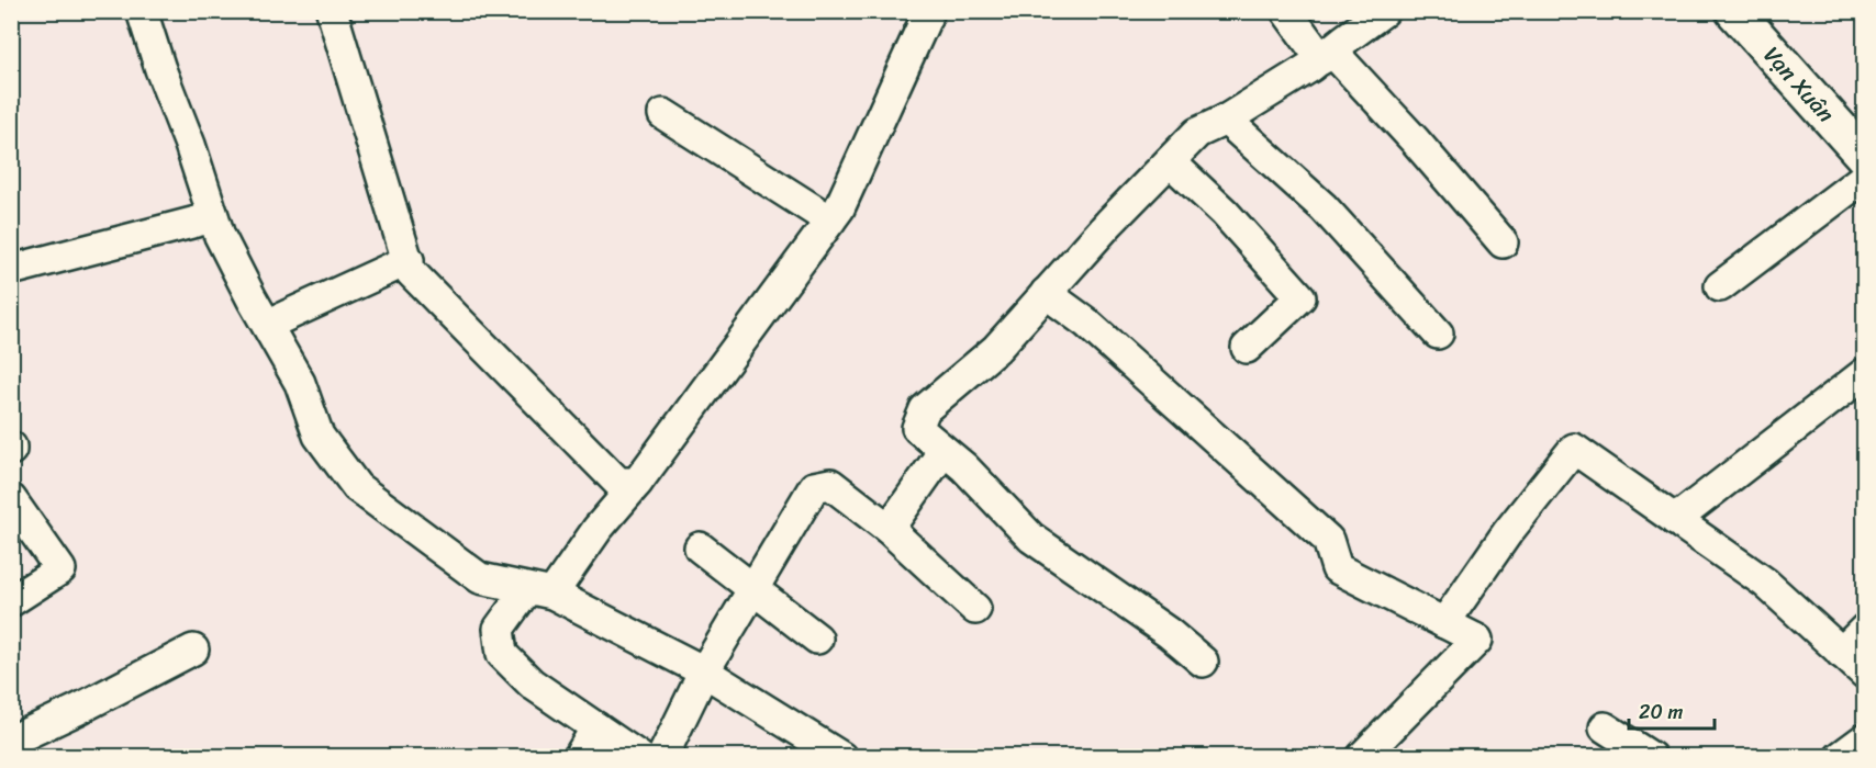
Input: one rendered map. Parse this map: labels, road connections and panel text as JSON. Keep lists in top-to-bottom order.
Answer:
{
  "streets": {
    "highway": ["Vạn Xuân"]
  },
  "scale_bar": "20 m"
}
